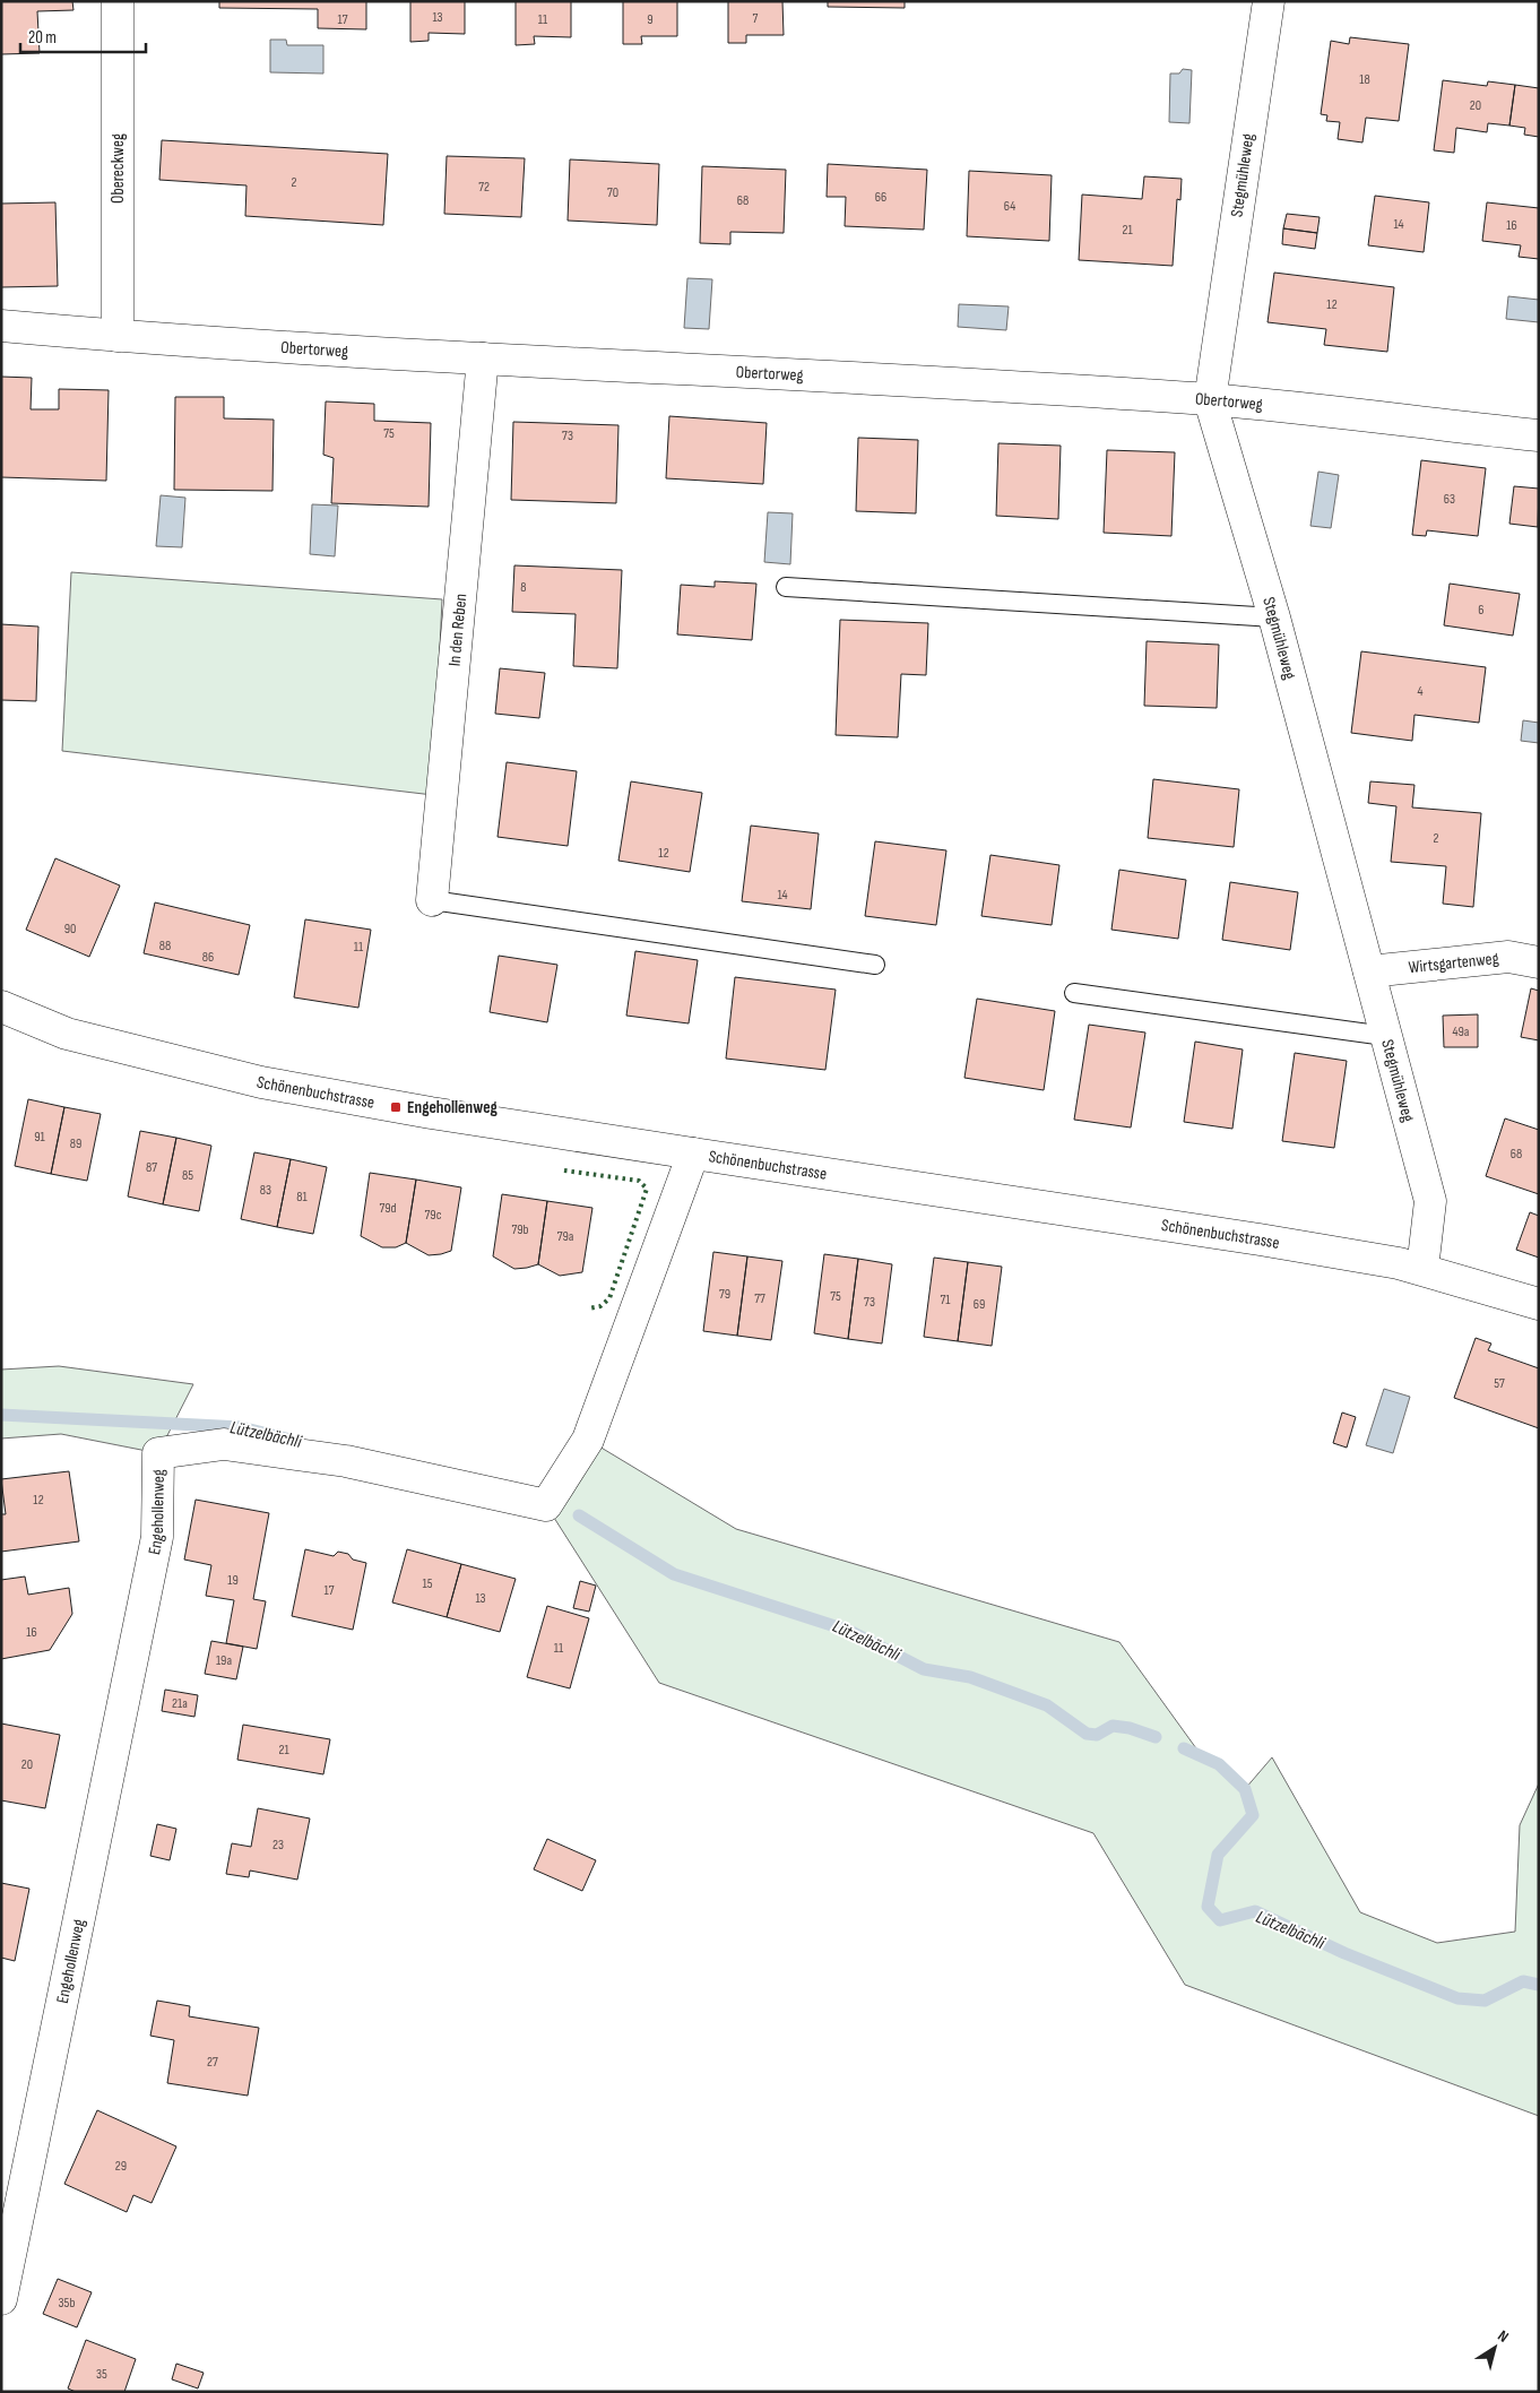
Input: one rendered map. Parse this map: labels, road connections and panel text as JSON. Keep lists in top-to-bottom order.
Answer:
{
  "streets": {
    "street": [
      "Obereckweg",
      "Stegmühleweg",
      "Obertorweg",
      "In den Reben",
      "Wirtsgartenweg",
      "Schönenbuchstrasse",
      "Engehollenweg"
    ]
  },
  "crossings": [
    ["Obereckweg", "Obertorweg"],
    ["Stegmühleweg", "Obertorweg"],
    ["Stegmühleweg", "Wirtsgartenweg"],
    ["Stegmühleweg", "Schönenbuchstrasse"],
    ["Obertorweg", "In den Reben"],
    ["Schönenbuchstrasse", "Engehollenweg"]
  ],
  "water": ["Lützelbächli"],
  "places": {
    "transit": ["Engehollenweg"]
  },
  "house_numbers": [
    "13",
    "7",
    "17",
    "11",
    "9",
    "18",
    "20",
    "2",
    "72",
    "70",
    "66",
    "68",
    "64",
    "14",
    "16",
    "21",
    "12",
    "75",
    "73",
    "63",
    "8",
    "6",
    "4",
    "2",
    "12",
    "14",
    "90",
    "88",
    "11",
    "86",
    "49a",
    "91",
    "89",
    "68",
    "87",
    "85",
    "83",
    "81",
    "79d",
    "79c",
    "79b",
    "79a",
    "79",
    "75",
    "77",
    "71",
    "73",
    "69",
    "57",
    "12",
    "19",
    "15",
    "17",
    "13",
    "16",
    "11",
    "19a",
    "21a",
    "21",
    "20",
    "23",
    "27",
    "29",
    "35b",
    "35"
  ],
  "scale_bar": "20 m",
  "north": "top right"
}
